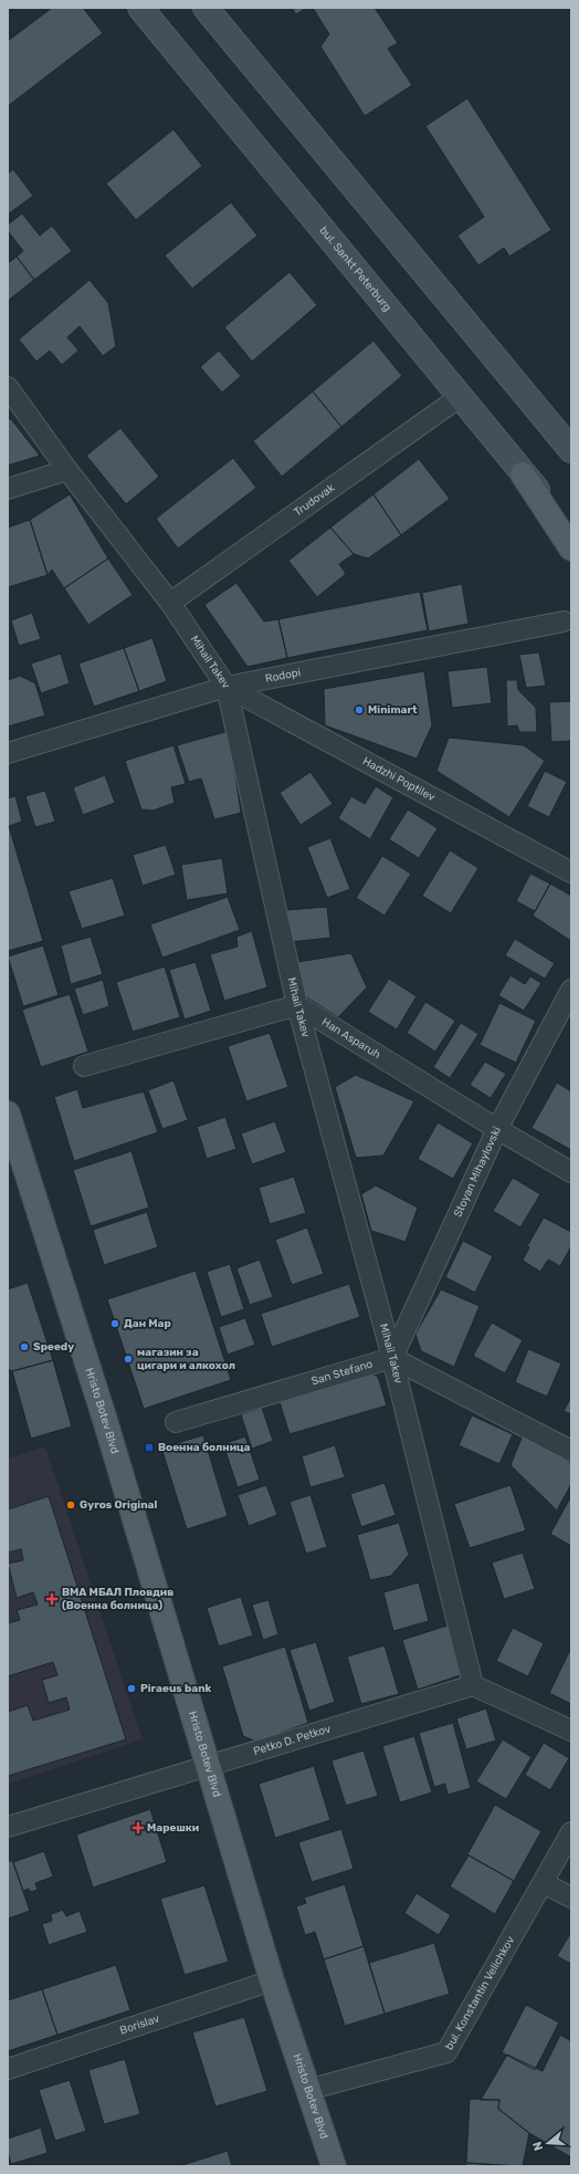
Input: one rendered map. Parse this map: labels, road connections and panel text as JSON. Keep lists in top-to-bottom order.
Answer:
{
  "streets": {
    "main road": ["bul. Sankt Peterburg", "Hristo Botev Blvd"],
    "street": [
      "Trudovak",
      "Mihail Takev",
      "Rodopi",
      "Hadzhi Poptilev",
      "Han Asparuh",
      "Stoyan Mihaylovski",
      "San Stefano",
      "Petko D. Petkov",
      "bul. Konstantin Velichkov",
      "Borislav"
    ]
  },
  "crossings": [
    ["bul. Sankt Peterburg", "Trudovak"],
    ["Trudovak", "Mihail Takev"],
    ["Mihail Takev", "Rodopi"],
    ["Mihail Takev", "Hadzhi Poptilev"],
    ["Mihail Takev", "Han Asparuh"],
    ["Mihail Takev", "Stoyan Mihaylovski"],
    ["Mihail Takev", "San Stefano"],
    ["Mihail Takev", "Petko D. Petkov"],
    ["Rodopi", "Hadzhi Poptilev"],
    ["Han Asparuh", "Stoyan Mihaylovski"],
    ["Stoyan Mihaylovski", "San Stefano"],
    ["Hristo Botev Blvd", "Petko D. Petkov"],
    ["Hristo Botev Blvd", "bul. Konstantin Velichkov"],
    ["Hristo Botev Blvd", "Borislav"]
  ],
  "places": {
    "other": [
      "Minimart",
      "Дан Мар",
      "Speedy",
      "магазин за цигари и алкохол",
      "Gyros Original",
      "Piraeus bank"
    ],
    "transit": ["Военна болница"],
    "health": ["ВМА МБАЛ Пловдив (Военна болница)", "Марешки"]
  },
  "north": "left"
}
